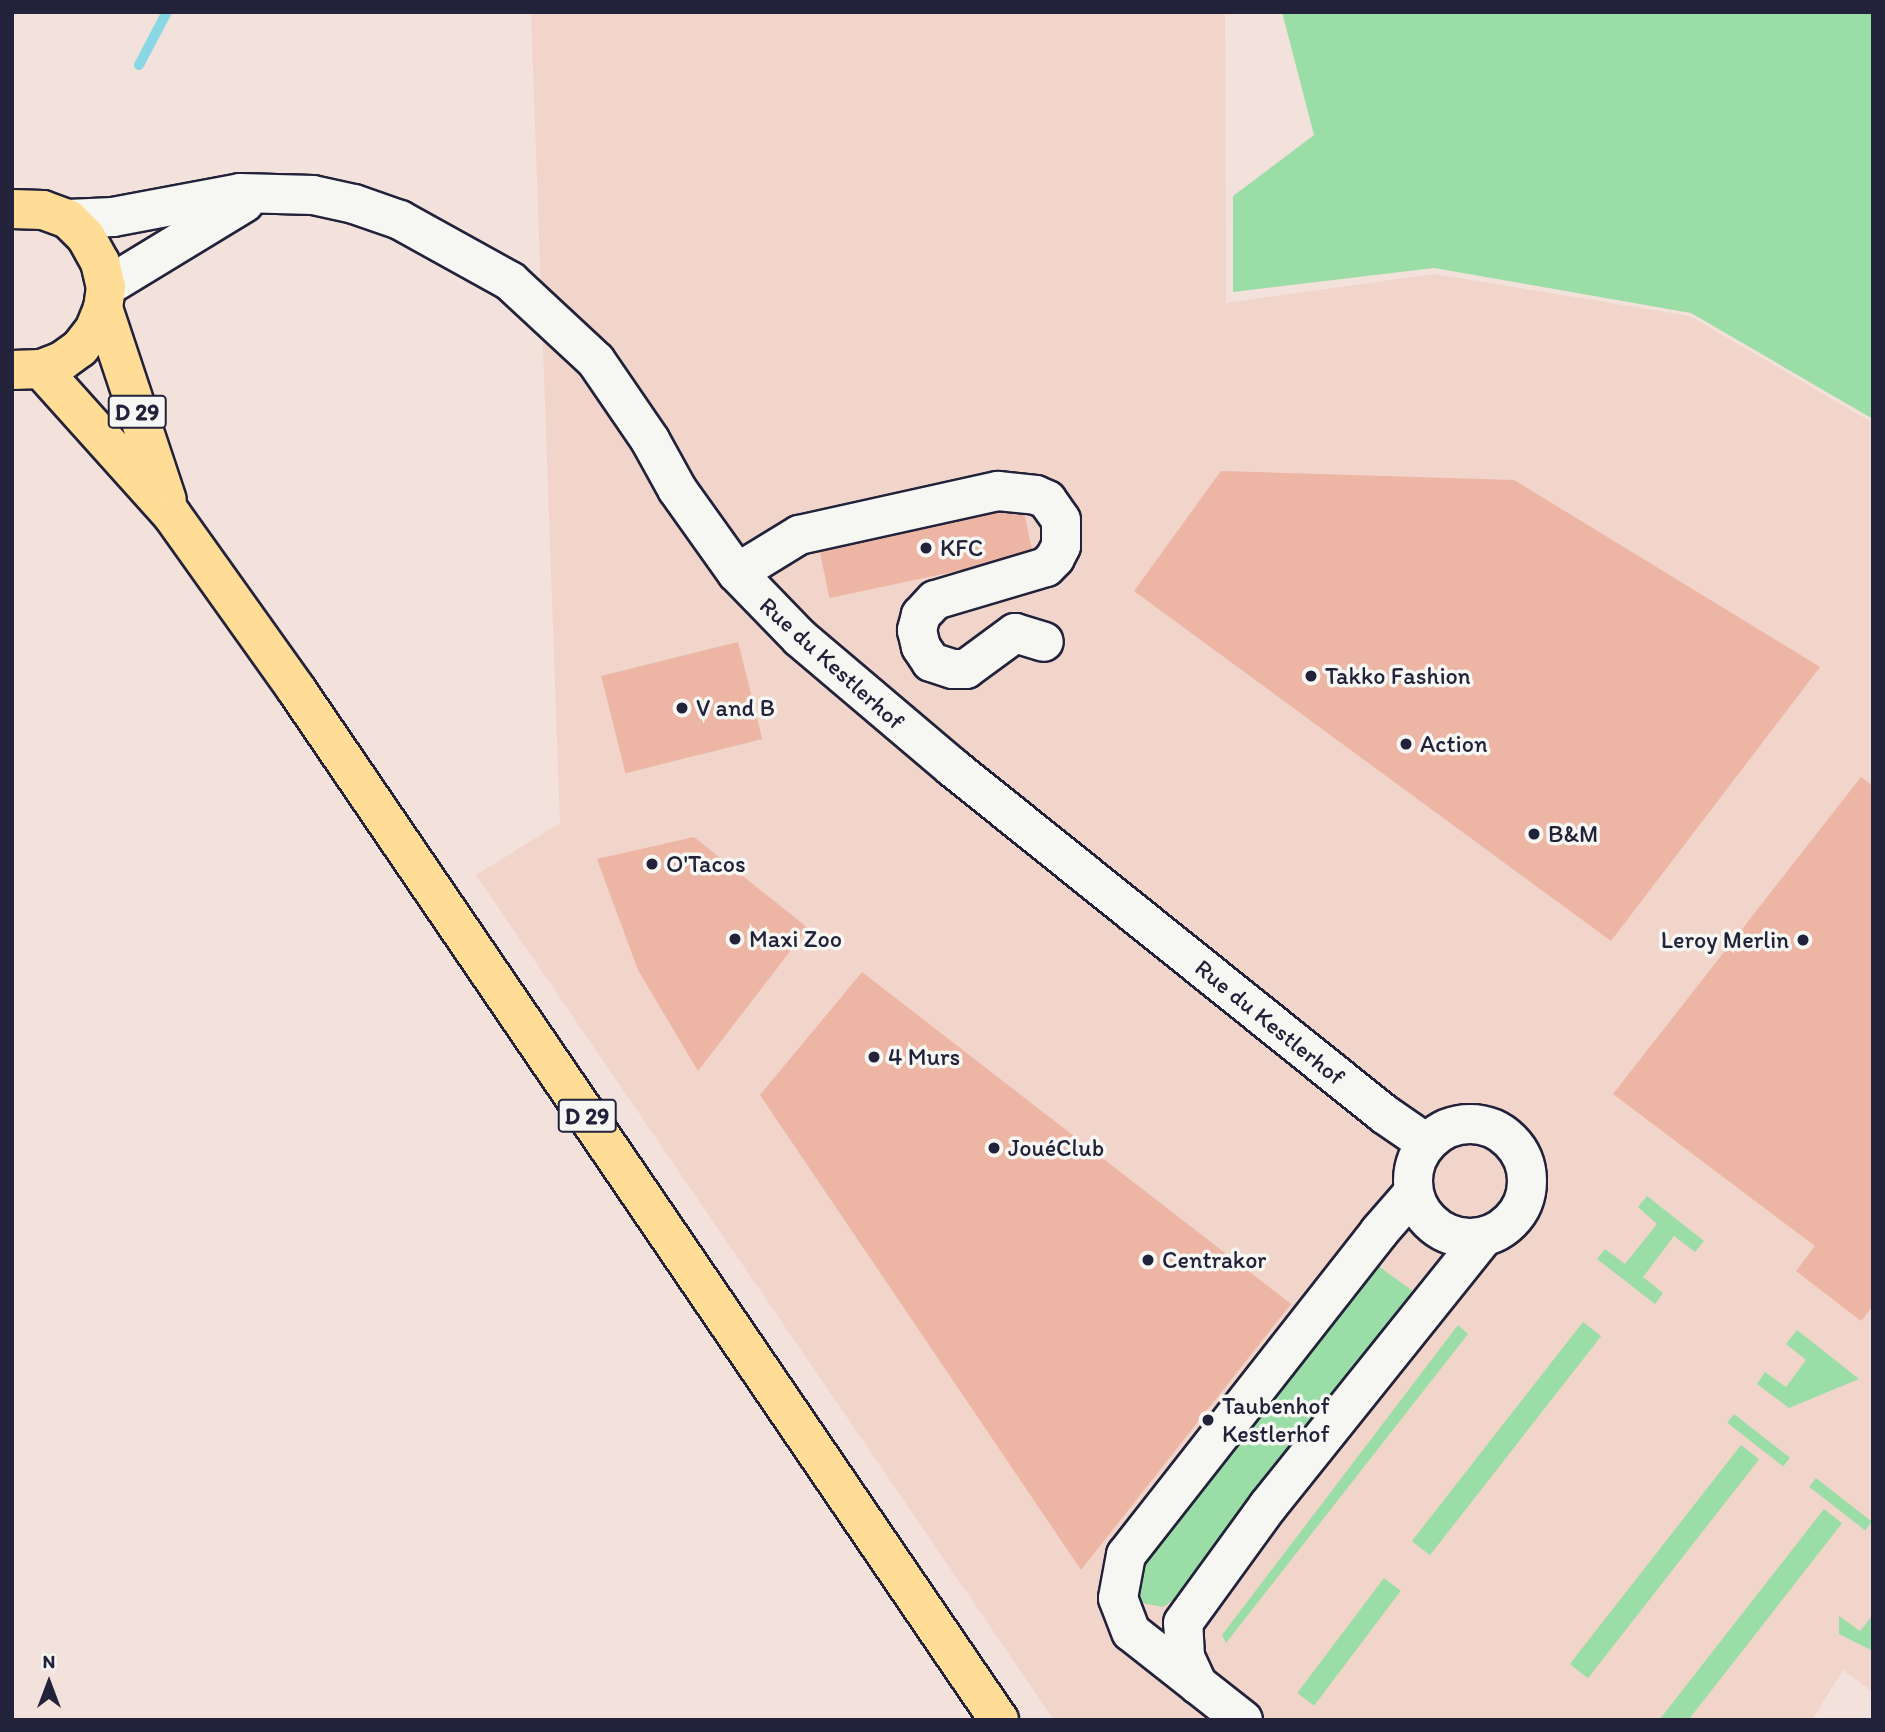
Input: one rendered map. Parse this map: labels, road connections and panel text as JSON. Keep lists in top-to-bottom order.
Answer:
{
  "streets": {
    "main road": ["D 29"],
    "street": ["Rue du Kestlerhof"]
  },
  "places": [
    "KFC",
    "Takko Fashion",
    "V and B",
    "Action",
    "B&M",
    "O'Tacos",
    "Maxi Zoo",
    "Leroy Merlin",
    "4 Murs",
    "JouéClub",
    "Centrakor",
    "Taubenhof Kestlerhof"
  ],
  "north": "top"
}
